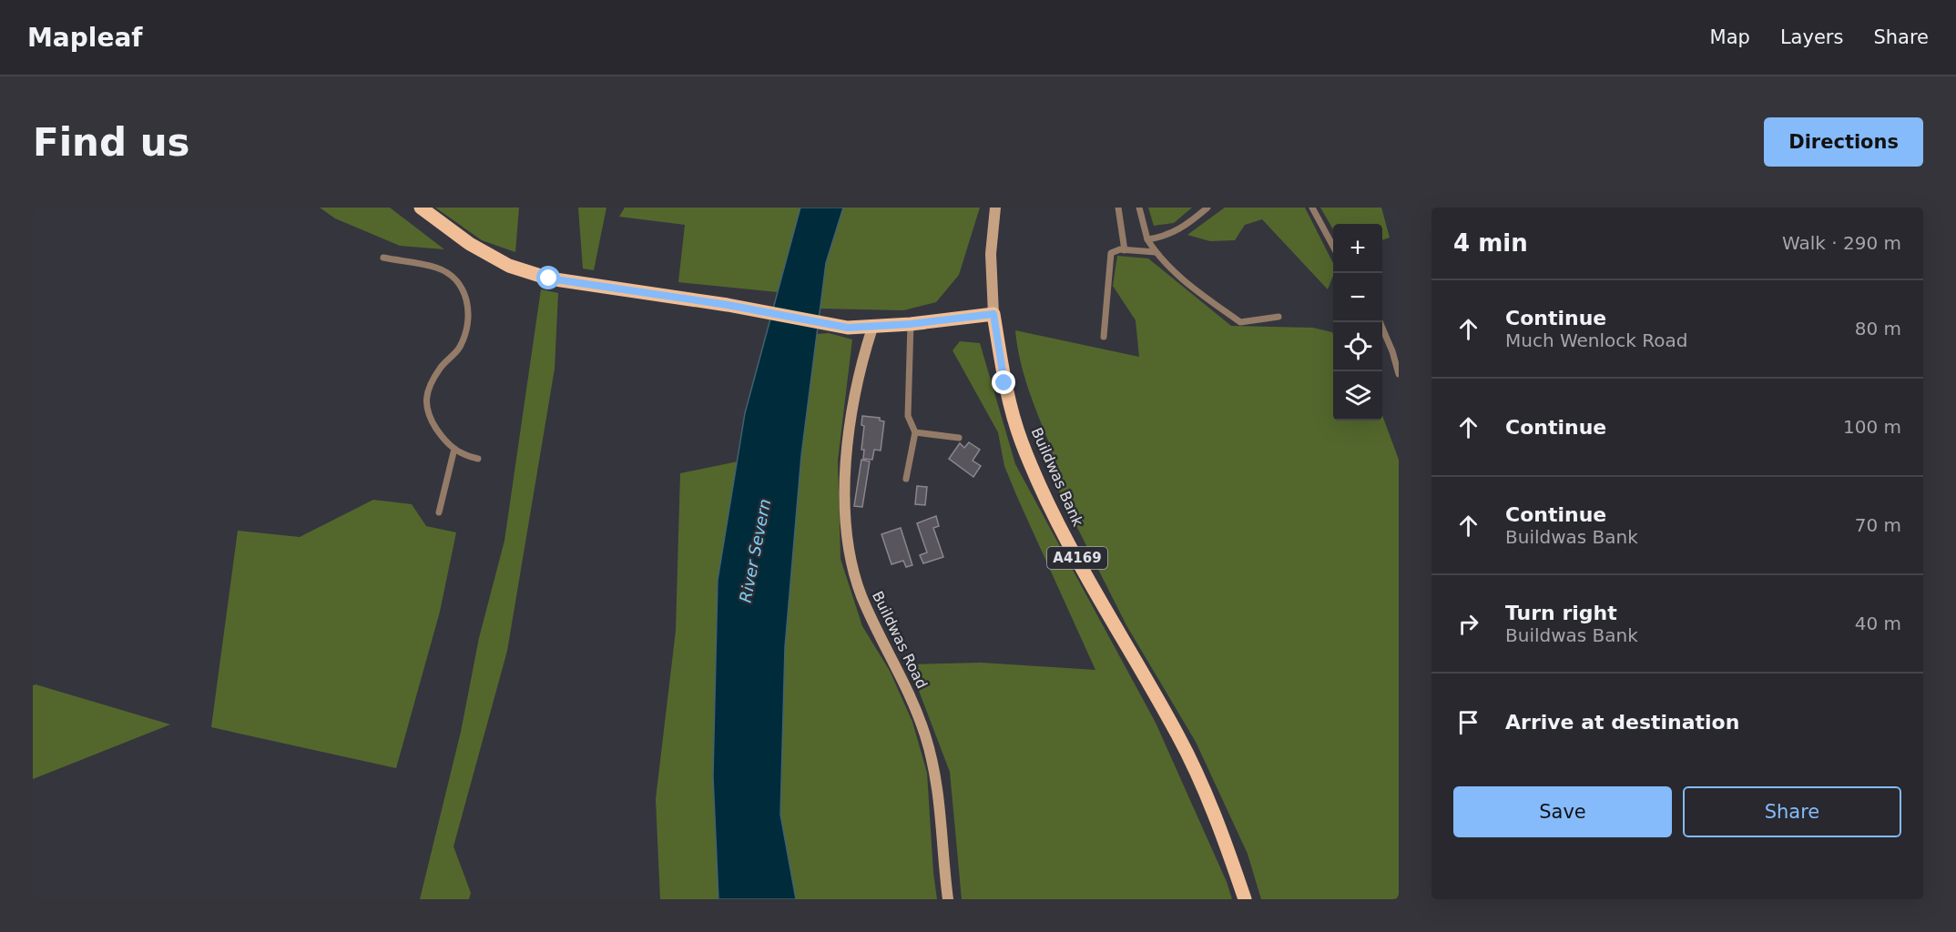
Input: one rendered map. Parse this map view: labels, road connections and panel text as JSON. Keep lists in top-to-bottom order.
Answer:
{
  "streets": {
    "main road": ["Buildwas Bank", "A4169"],
    "street": ["Buildwas Road"]
  },
  "water": ["River Severn"],
  "page": {
    "header": "Mapleaf",
    "nav": ["Map", "Layers", "Share"],
    "buttons": [
      "Directions",
      ["Save", "Share"]
    ],
    "title": "Find us",
    "heading": ["4 min", "Walk · 290 m"],
    "map_buttons": ["+", "−"],
    "list": [
      ["Continue", "Much Wenlock Road", "80 m"],
      ["Continue", "100 m"],
      ["Continue", "Buildwas Bank", "70 m"],
      ["Turn right", "Buildwas Bank", "40 m"],
      "Arrive at destination"
    ]
  }
}
